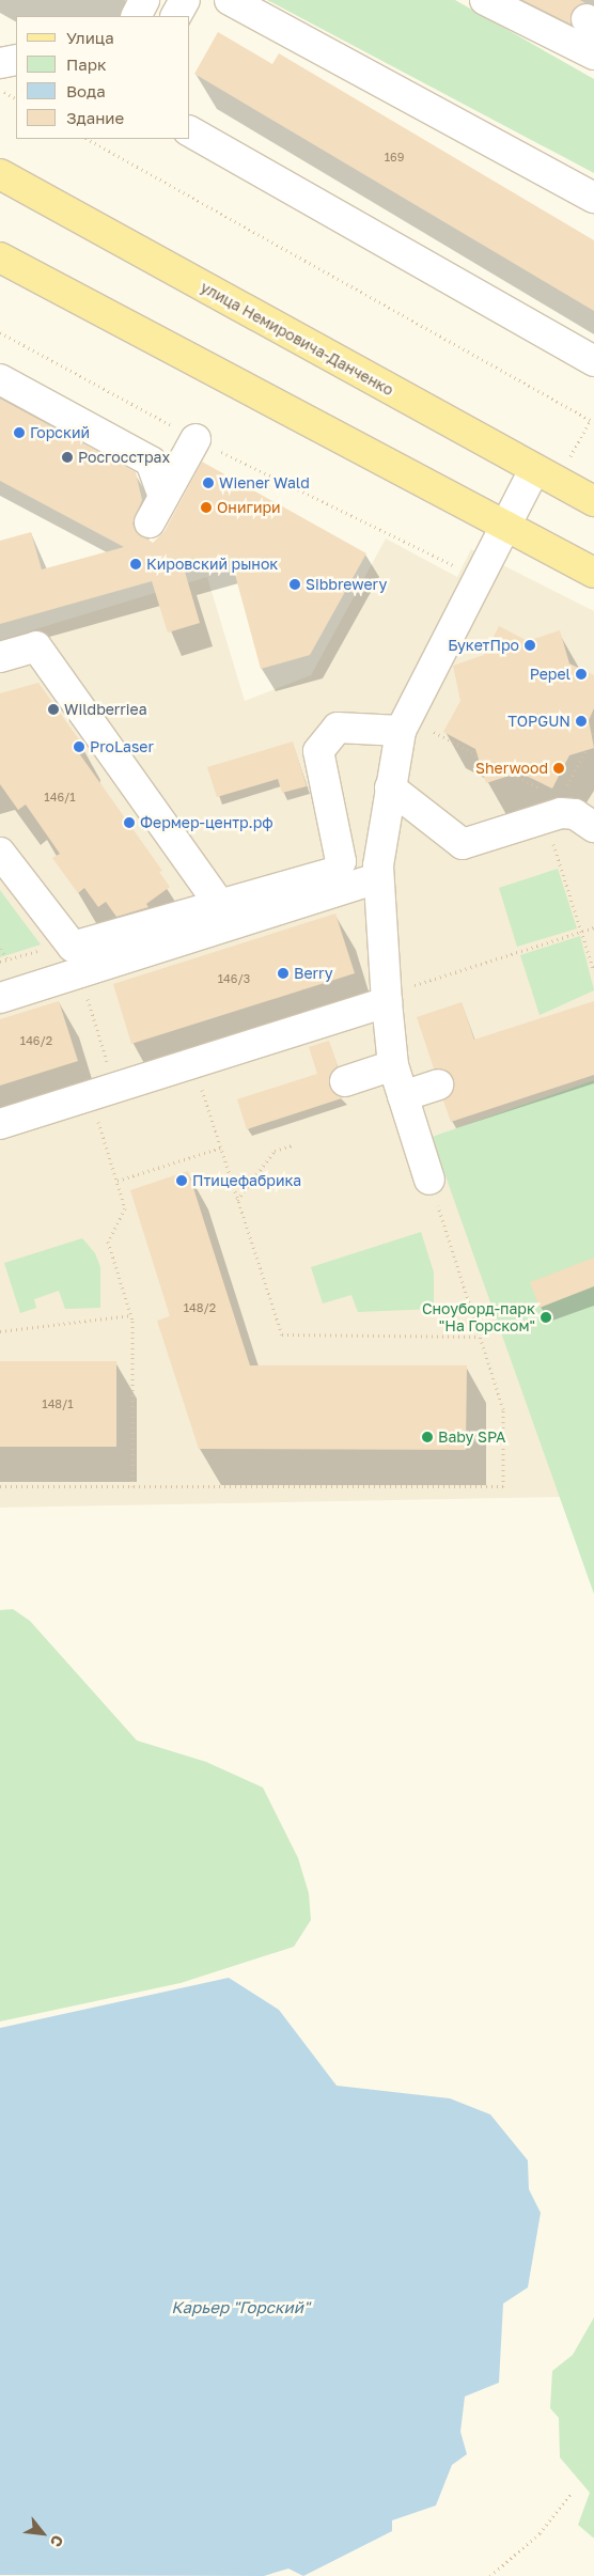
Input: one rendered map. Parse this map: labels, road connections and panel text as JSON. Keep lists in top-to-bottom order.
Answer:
{
  "streets": {
    "main road": ["улица Немировича-Данченко"]
  },
  "water": ["Карьер \"Горский\""],
  "places": [
    "Горский",
    "Росгосстрах",
    "Wiener Wald",
    "Онигири",
    "Кировский рынок",
    "Sibbrewery",
    "БукетПро",
    "Pepel",
    "Wildberriea",
    "TOPGUN",
    "ProLaser",
    "Sherwood",
    "Фермер-центр.рф",
    "Berry",
    "Птицефабрика",
    "Сноуборд-парк \"На Горском\"",
    "Baby SPA"
  ],
  "house_numbers": [
    "169",
    "146/1",
    "146/3",
    "146/2",
    "148/2",
    "148/1"
  ],
  "legend": [
    "Улица",
    "Парк",
    "Вода",
    "Здание"
  ],
  "north": "bottom right"
}
